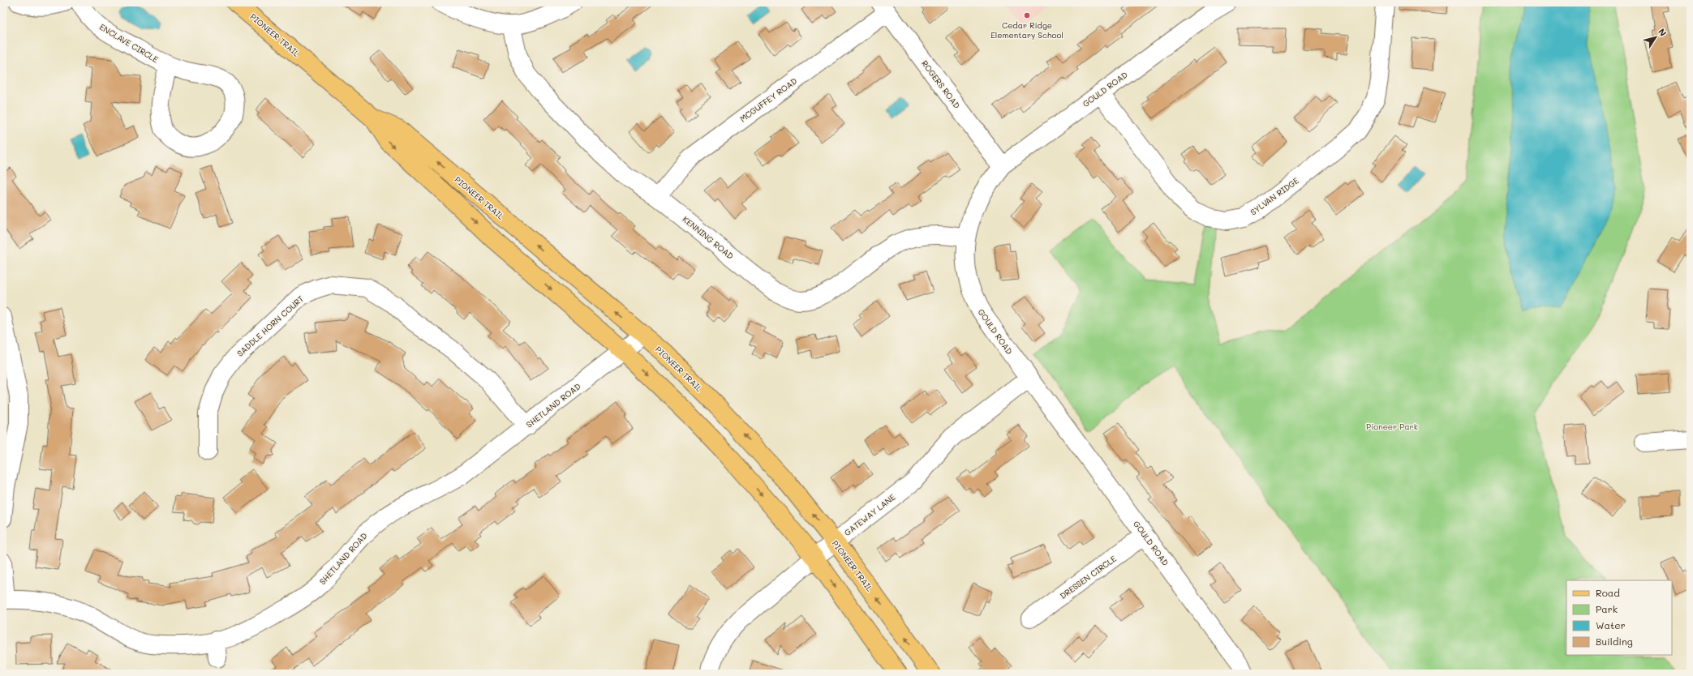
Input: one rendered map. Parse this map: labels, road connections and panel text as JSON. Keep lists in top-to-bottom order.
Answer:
{
  "streets": {
    "main road": ["PIONEER TRAIL"],
    "street": [
      "ENCLAVE CIRCLE",
      "ROGERS ROAD",
      "GOULD ROAD",
      "MCGUFFEY ROAD",
      "SYLVAN RIDGE",
      "KENNING ROAD",
      "SADDLE HORN COURT",
      "SHETLAND ROAD",
      "GATEWAY LANE",
      "DRESSEN CIRCLE"
    ]
  },
  "crossings": [
    ["PIONEER TRAIL", "SHETLAND ROAD"],
    ["PIONEER TRAIL", "GATEWAY LANE"],
    ["ROGERS ROAD", "GOULD ROAD"],
    ["ROGERS ROAD", "MCGUFFEY ROAD"],
    ["GOULD ROAD", "SYLVAN RIDGE"],
    ["GOULD ROAD", "KENNING ROAD"],
    ["GOULD ROAD", "GATEWAY LANE"],
    ["GOULD ROAD", "DRESSEN CIRCLE"],
    ["MCGUFFEY ROAD", "KENNING ROAD"],
    ["SADDLE HORN COURT", "SHETLAND ROAD"]
  ],
  "parks": ["Pioneer Park"],
  "places": ["Cedar Ridge Elementary School"],
  "legend": [
    "Road",
    "Park",
    "Water",
    "Building"
  ],
  "north": "top right"
}
